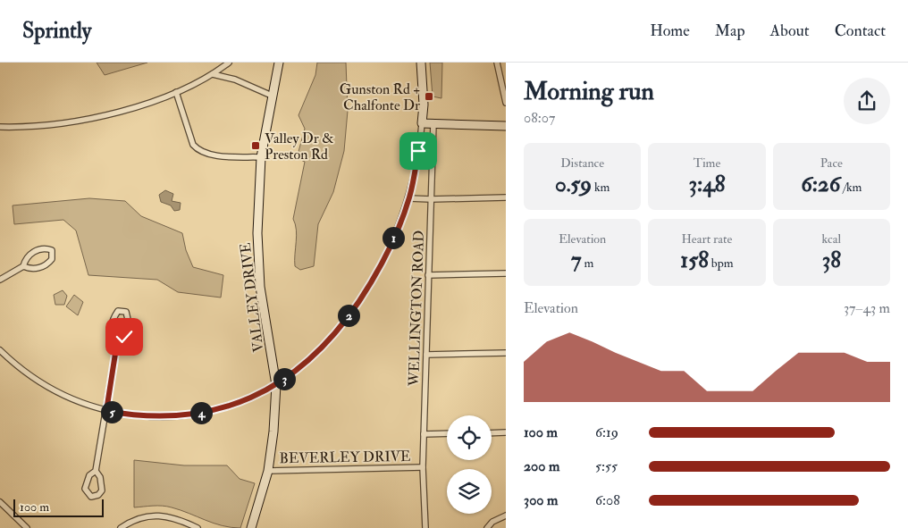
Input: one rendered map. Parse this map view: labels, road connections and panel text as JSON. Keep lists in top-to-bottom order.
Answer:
{
  "streets": {
    "street": ["VALLEY DRIVE", "WELLINGTON ROAD", "BEVERLEY DRIVE"]
  },
  "crossings": [
    ["VALLEY DRIVE", "BEVERLEY DRIVE"],
    ["WELLINGTON ROAD", "BEVERLEY DRIVE"]
  ],
  "places": {
    "transit": ["Gunston Rd + Chalfonte Dr", "Valley Dr & Preston Rd"]
  },
  "scale_bar": "100 m",
  "page": {
    "header": "Sprintly",
    "nav": [
      "Home",
      "Map",
      "About",
      "Contact"
    ],
    "heading": ["Morning run", "08:07"],
    "stats": [
      ["Distance", "0.59 km"],
      ["Time", "3:48"],
      ["Pace", "6:26 /km"],
      ["Elevation", "7 m"],
      ["Heart rate", "158 bpm"],
      ["kcal", "38"]
    ],
    "pins": [
      "1",
      "2",
      "3",
      "5",
      "4"
    ],
    "chart": ["Elevation", "37–43 m"],
    "list": [
      {
        "name": "100 m",
        "note": "6:19"
      },
      {
        "name": "200 m",
        "note": "5:55"
      },
      {
        "name": "300 m",
        "note": "6:08"
      }
    ],
    "scale": "100 m"
  }
}
